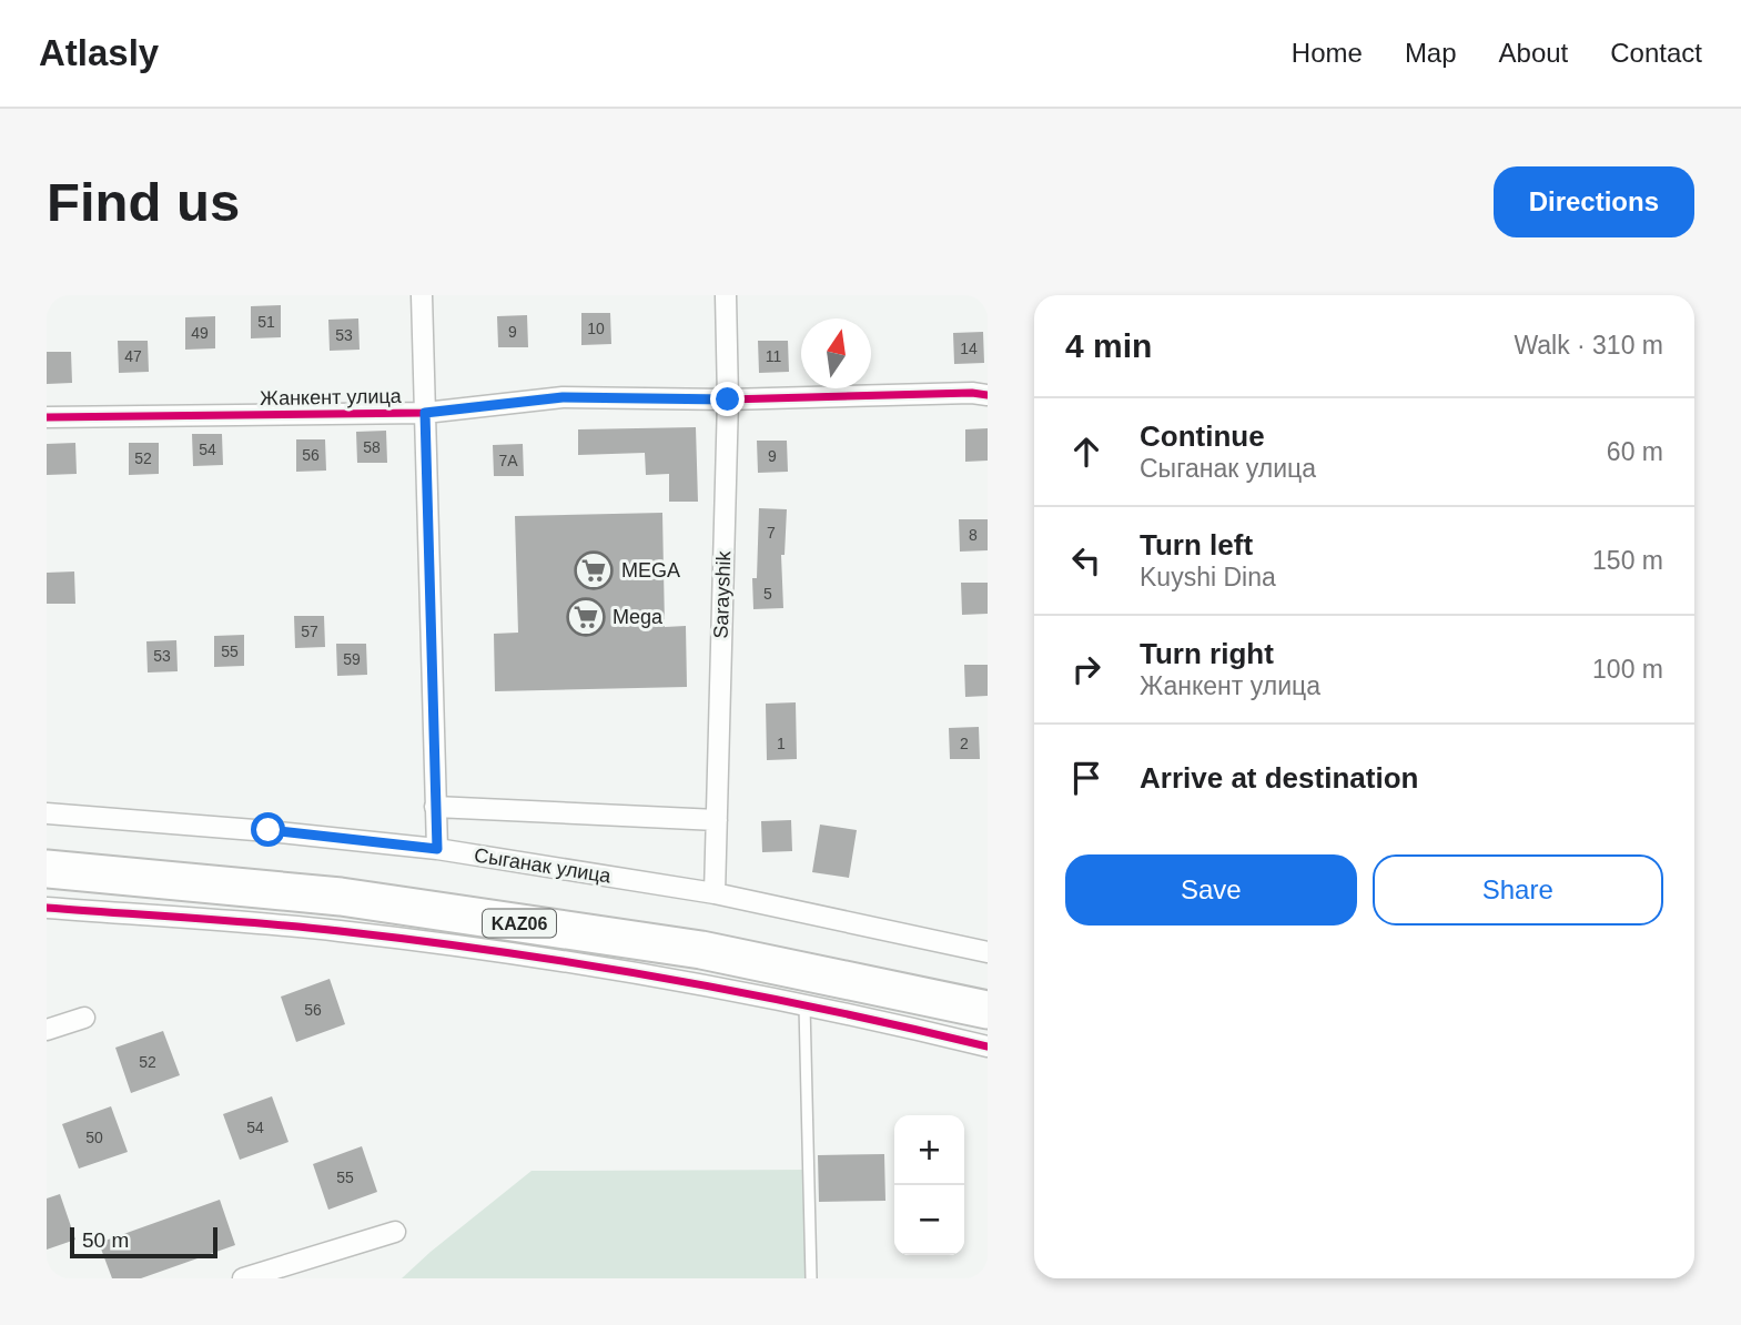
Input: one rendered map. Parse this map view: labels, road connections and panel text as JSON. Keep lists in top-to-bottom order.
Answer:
{
  "streets": {
    "highway": ["KАZ06"],
    "street": ["Жанкент улица", "Sarayshik", "Сыганак улица"]
  },
  "crossings": [
    ["Жанкент улица", "Sarayshik"],
    ["Sarayshik", "Сыганак улица"]
  ],
  "places": {
    "supermarket": ["MEGA", "Mega"]
  },
  "house_numbers": [
    "51",
    "10",
    "9",
    "49",
    "53",
    "14",
    "47",
    "11",
    "58",
    "54",
    "56",
    "9",
    "52",
    "7А",
    "7",
    "8",
    "5",
    "57",
    "55",
    "53",
    "59",
    "1",
    "2",
    "56",
    "52",
    "54",
    "50",
    "55"
  ],
  "scale_bar": "50 m",
  "north": "top",
  "page": {
    "header": "Atlasly",
    "nav": [
      "Home",
      "Map",
      "About",
      "Contact"
    ],
    "buttons": [
      "Directions",
      ["Save", "Share"]
    ],
    "title": "Find us",
    "heading": ["4 min", "Walk · 310 m"],
    "list": [
      ["Continue", "Сыганак улица", "60 m"],
      ["Turn left", "Kuyshi Dina", "150 m"],
      ["Turn right", "Жанкент улица", "100 m"],
      "Arrive at destination"
    ],
    "map_buttons": ["+", "−"],
    "scale": "50 m"
  }
}
